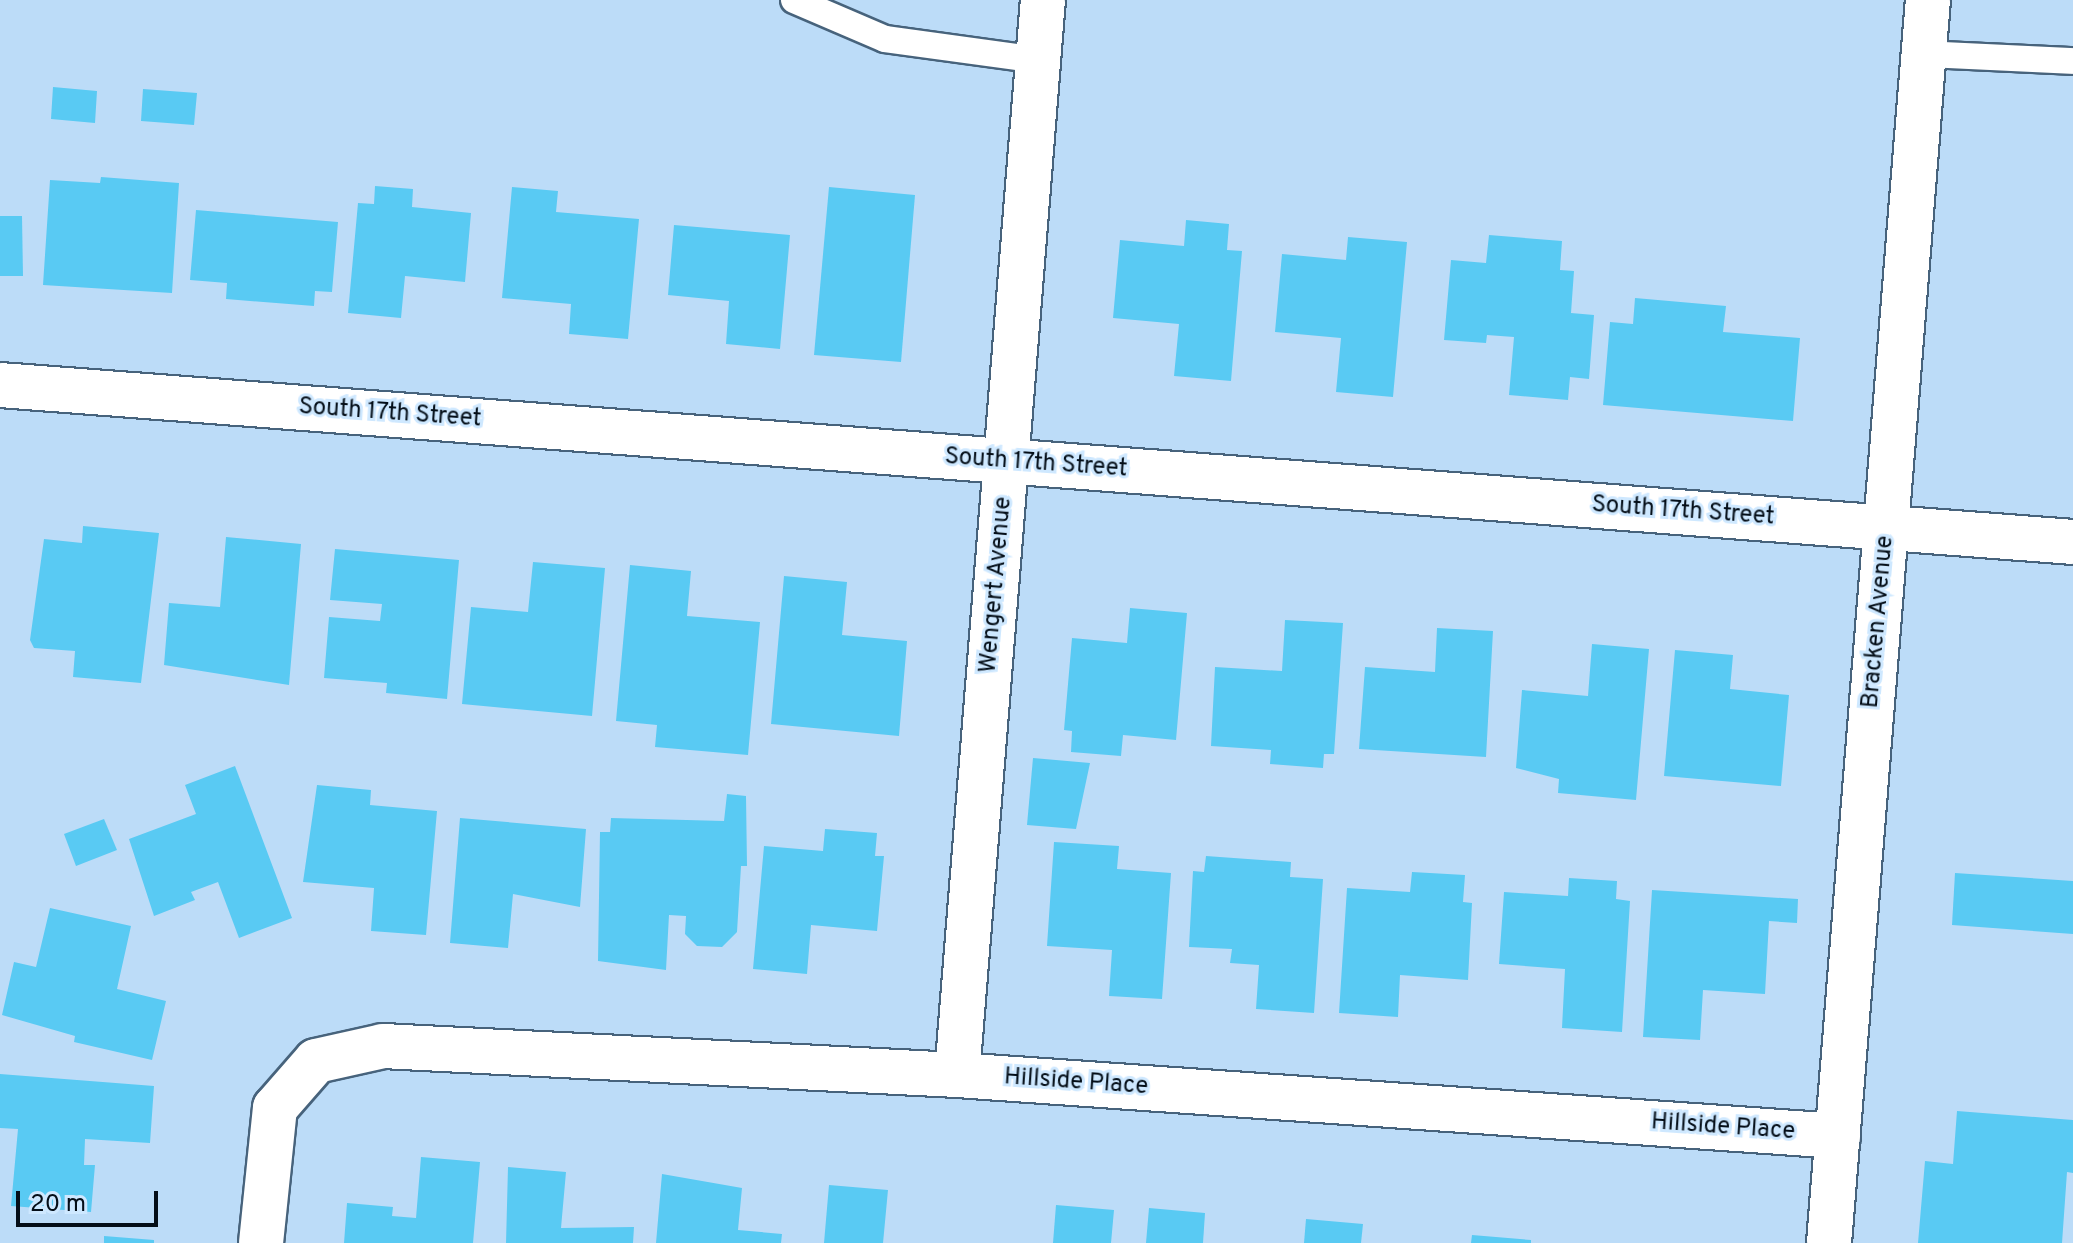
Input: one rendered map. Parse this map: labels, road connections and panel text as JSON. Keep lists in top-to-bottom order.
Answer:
{
  "streets": {
    "street": [
      "South 17th Street",
      "Wengert Avenue",
      "Bracken Avenue",
      "Hillside Place"
    ]
  },
  "crossings": [
    ["South 17th Street", "Wengert Avenue"],
    ["South 17th Street", "Bracken Avenue"],
    ["Wengert Avenue", "Hillside Place"],
    ["Bracken Avenue", "Hillside Place"]
  ],
  "scale_bar": "20 m"
}
